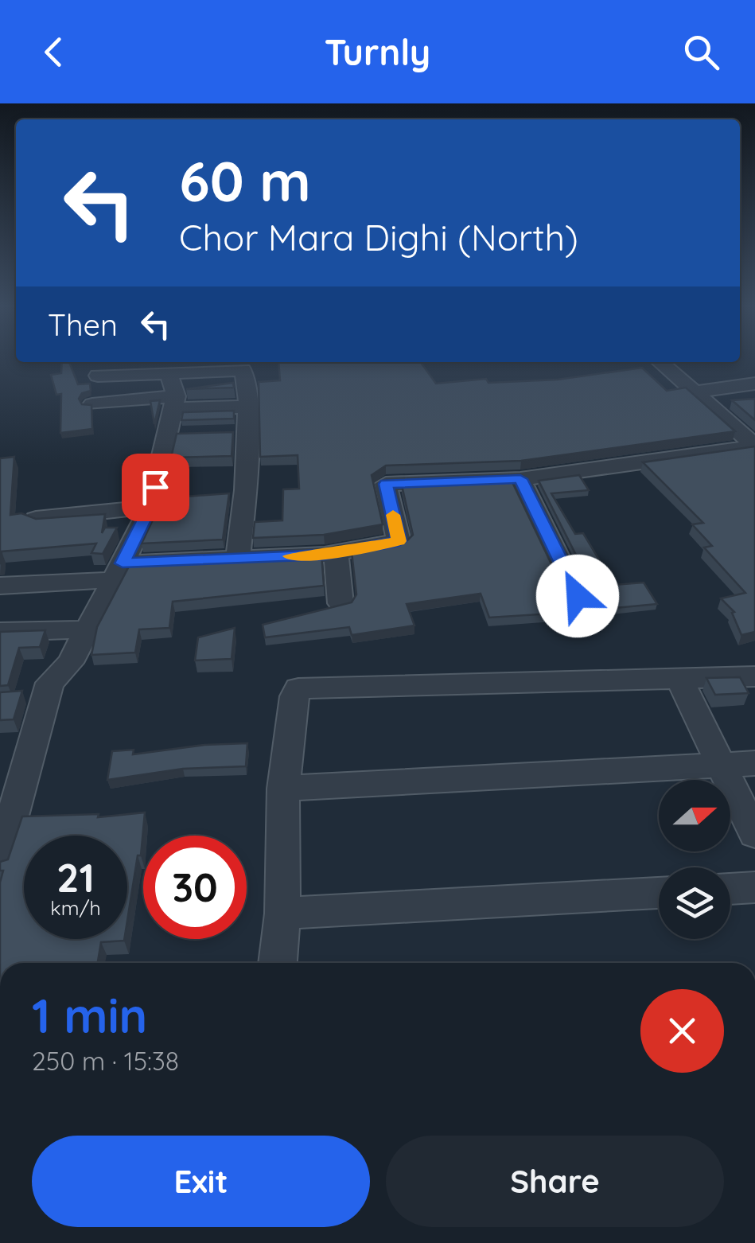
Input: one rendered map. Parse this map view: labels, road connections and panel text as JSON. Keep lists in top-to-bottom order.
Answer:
{
  "north": "right",
  "page": {
    "header": "Turnly",
    "turn": ["60 m", "Chor Mara Dighi (North)"],
    "then": "Then",
    "speed": "21 km/h",
    "limit": "30",
    "heading": ["1 min", "250 m · 15:38"],
    "buttons": ["Exit", "Share"]
  }
}
